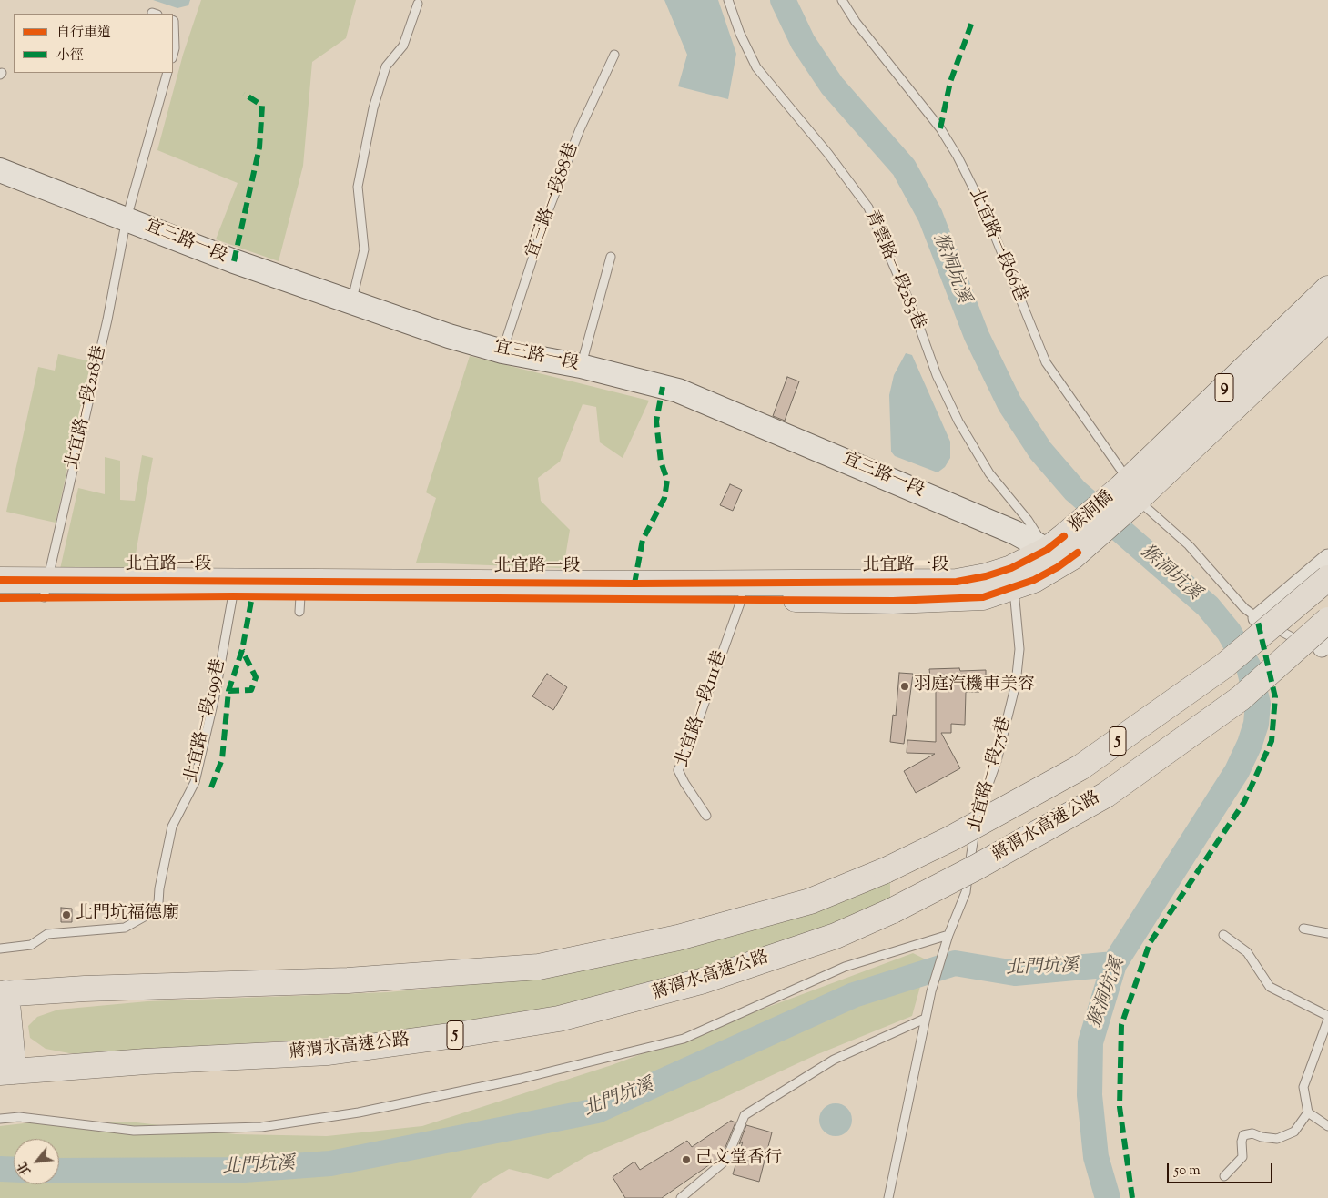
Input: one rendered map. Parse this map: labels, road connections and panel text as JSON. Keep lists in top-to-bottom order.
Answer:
{
  "streets": {
    "main road": [
      "9",
      "猴洞橋",
      "北宜路一段",
      "5",
      "蔣渭水高速公路"
    ],
    "street": ["宜三路一段"],
    "lane": [
      "宜三路一段88巷",
      "北宜路一段66巷",
      "青雲路一段283巷",
      "北宜路一段218巷",
      "北宜路一段111巷",
      "北宜路一段199巷",
      "北宜路一段75巷"
    ]
  },
  "crossings": [
    ["宜三路一段88巷", "宜三路一段"],
    ["宜三路一段", "青雲路一段283巷"],
    ["宜三路一段", "北宜路一段218巷"],
    ["宜三路一段", "猴洞橋"],
    ["宜三路一段", "北宜路一段"],
    ["北宜路一段66巷", "9"],
    ["北宜路一段66巷", "猴洞橋"],
    ["青雲路一段283巷", "猴洞橋"],
    ["青雲路一段283巷", "北宜路一段"],
    ["9", "猴洞橋"],
    ["北宜路一段218巷", "北宜路一段"],
    ["猴洞橋", "北宜路一段"],
    ["北宜路一段", "北宜路一段111巷"],
    ["北宜路一段", "北宜路一段199巷"],
    ["北宜路一段", "北宜路一段75巷"],
    ["5", "蔣渭水高速公路"]
  ],
  "water": ["猴洞坑溪", "北門坑溪"],
  "places": ["羽庭汽機車美容", "北門坑福德廟", "己文堂香行"],
  "legend": ["自行車道", "小徑"],
  "scale_bar": "50 m",
  "north": "bottom left"
}
